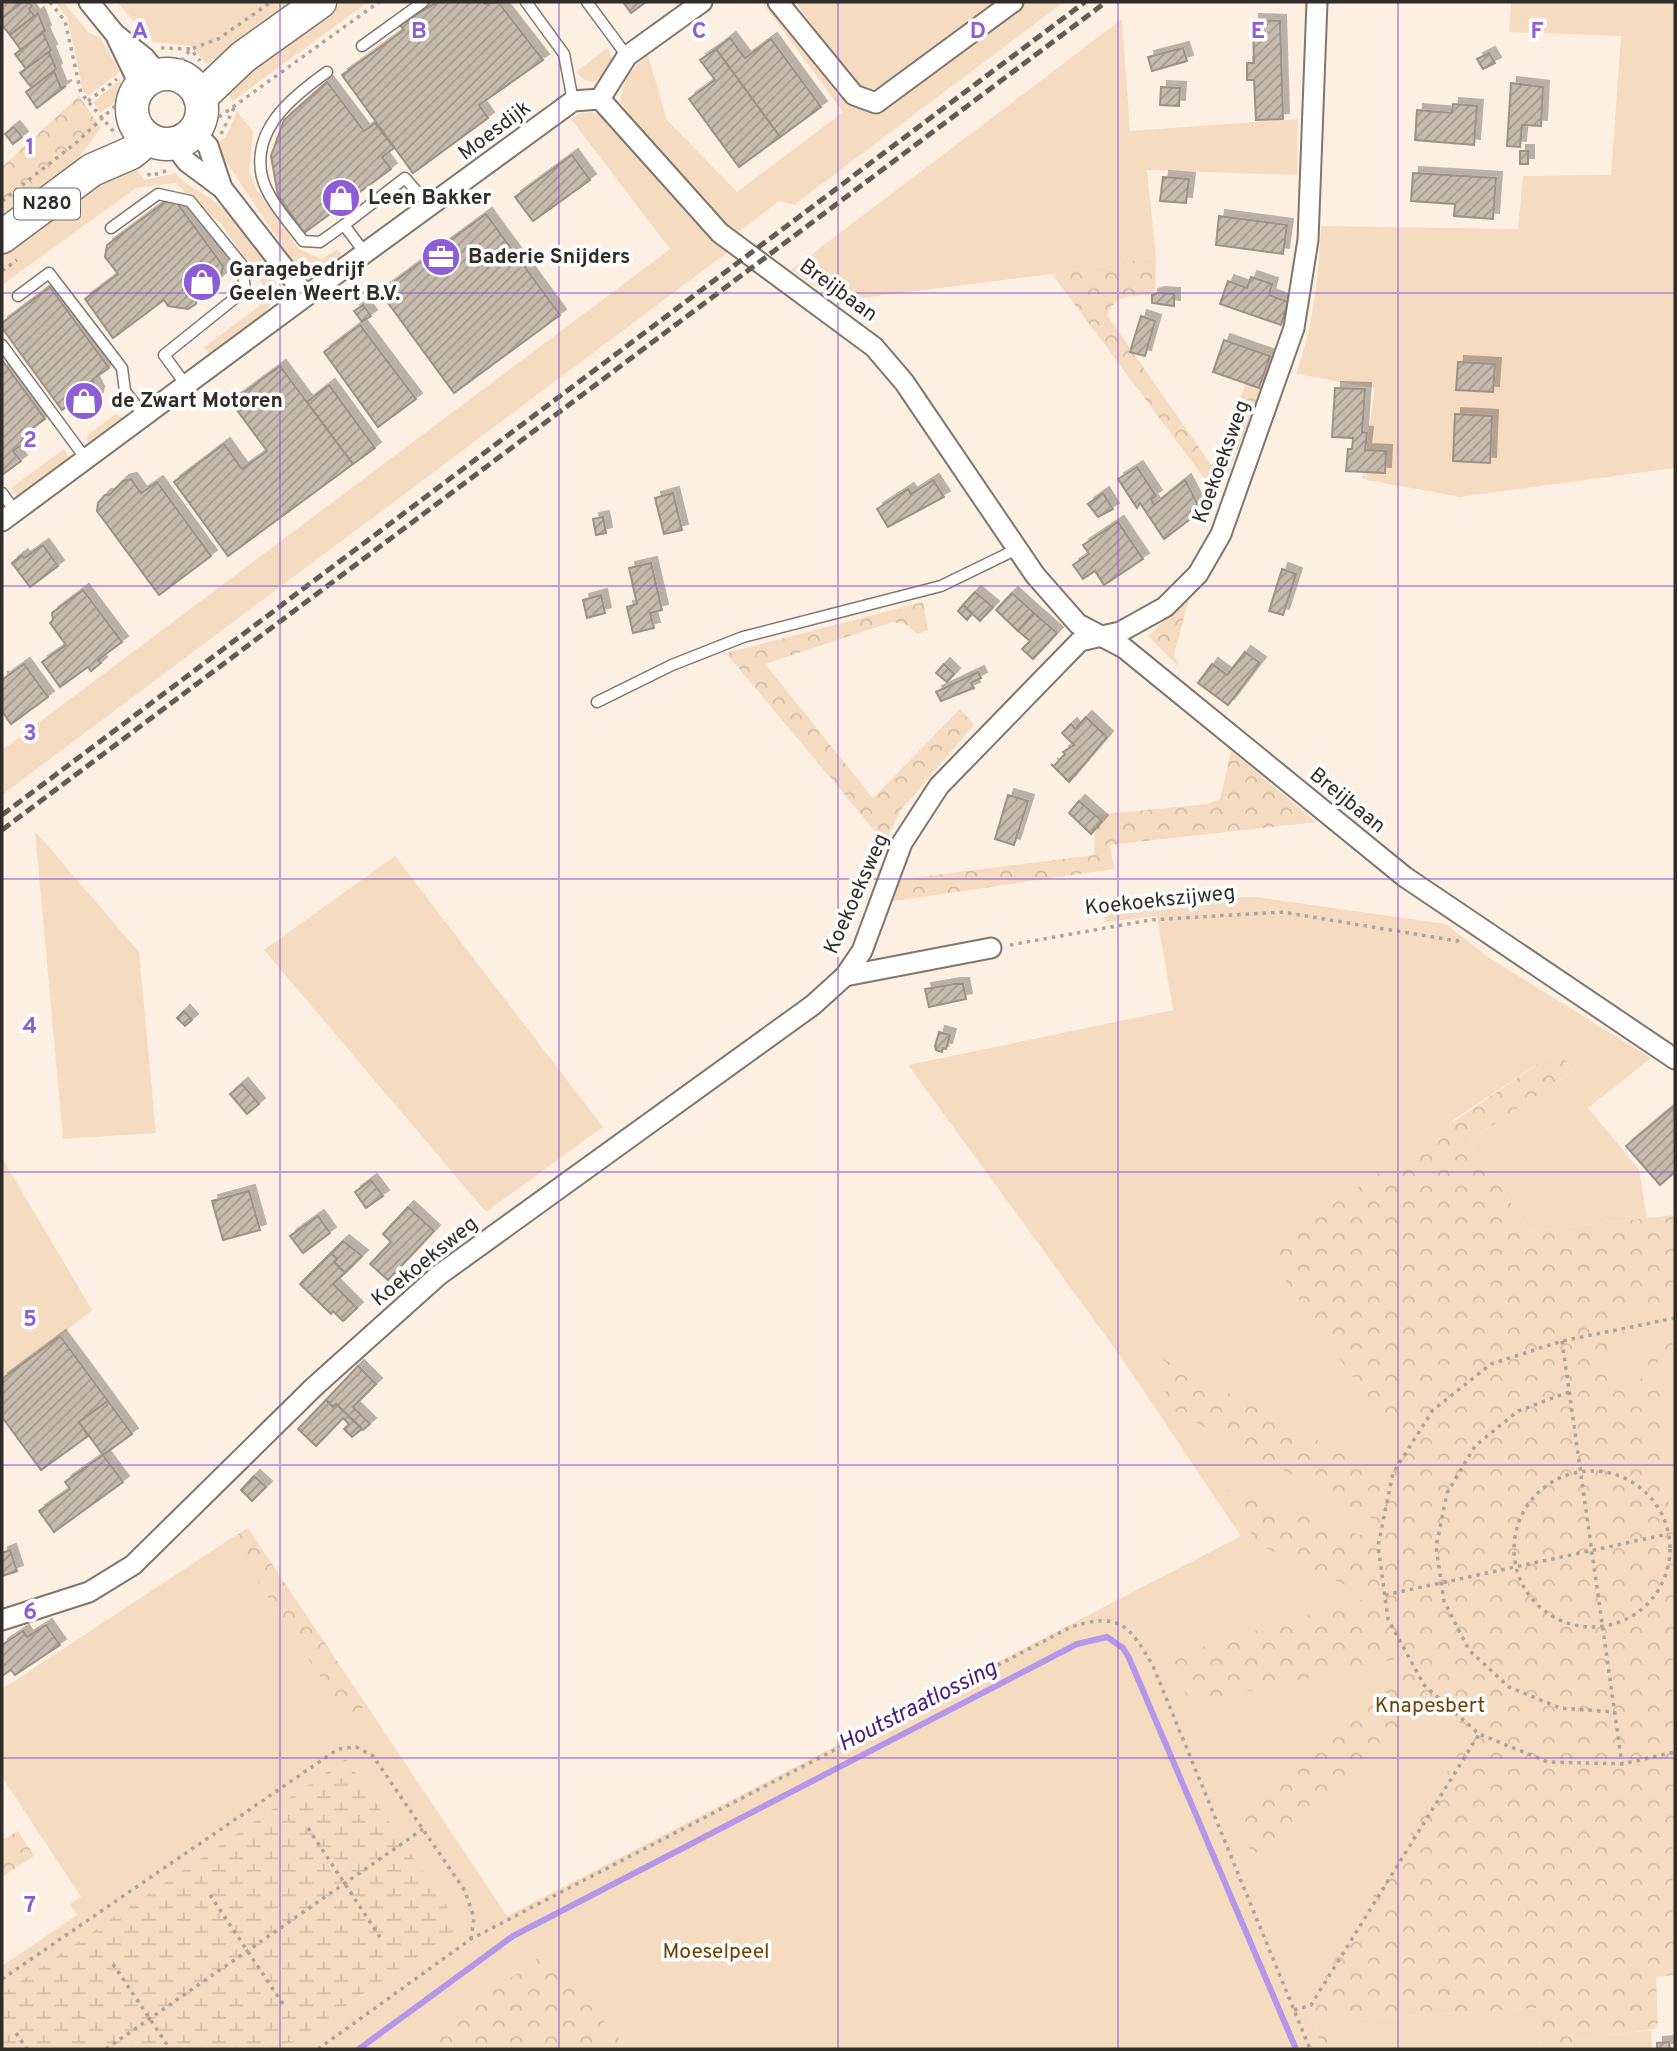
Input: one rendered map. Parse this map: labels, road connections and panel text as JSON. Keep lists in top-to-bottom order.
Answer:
{
  "streets": {
    "main road": ["N280"],
    "street": ["Moesdijk", "Breijbaan", "Koekoeksweg"],
    "path": ["Koekoekszijweg"]
  },
  "crossings": [
    ["Breijbaan", "Koekoeksweg"],
    ["Breijbaan", "Koekoekszijweg"]
  ],
  "water": ["Houtstraatlossing"],
  "parks": ["Knapesbert", "Moeselpeel"],
  "places": {
    "shop": ["Leen Bakker", "Garagebedrijf Geelen Weert B.V.", "de Zwart Motoren"],
    "office": ["Baderie Snijders"]
  },
  "grid": {
    "columns": [
      "A",
      "B",
      "C",
      "D",
      "E",
      "F"
    ],
    "rows": [
      "1",
      "2",
      "3",
      "4",
      "5",
      "6",
      "7"
    ]
  }
}
